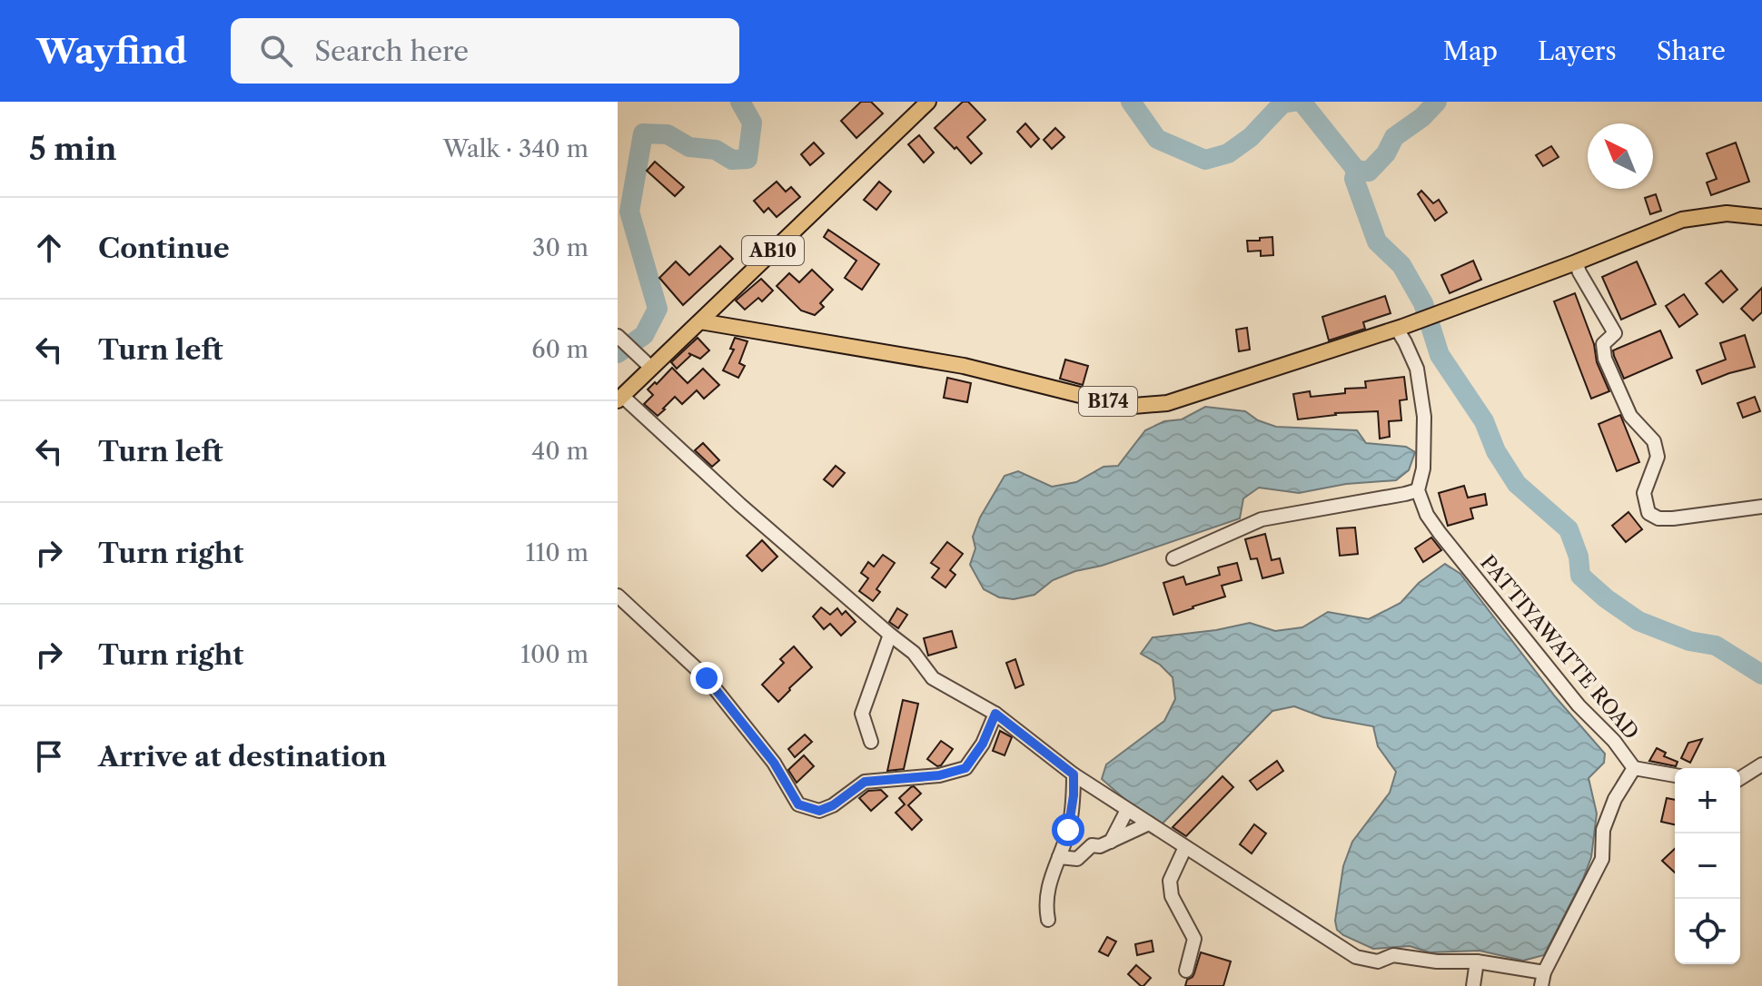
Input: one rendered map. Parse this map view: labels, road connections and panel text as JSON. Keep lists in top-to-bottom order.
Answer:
{
  "streets": {
    "main road": ["AB10", "B174"],
    "street": ["PATTIYAWATTE ROAD"]
  },
  "crossings": [
    ["AB10", "B174"]
  ],
  "north": "top left",
  "page": {
    "header": "Wayfind",
    "search": "Search here",
    "nav": ["Map", "Layers", "Share"],
    "heading": ["5 min", "Walk · 340 m"],
    "list": [
      ["Continue", "30 m"],
      ["Turn left", "60 m"],
      ["Turn left", "40 m"],
      ["Turn right", "110 m"],
      ["Turn right", "100 m"],
      "Arrive at destination"
    ],
    "map_buttons": ["+", "−"]
  }
}
